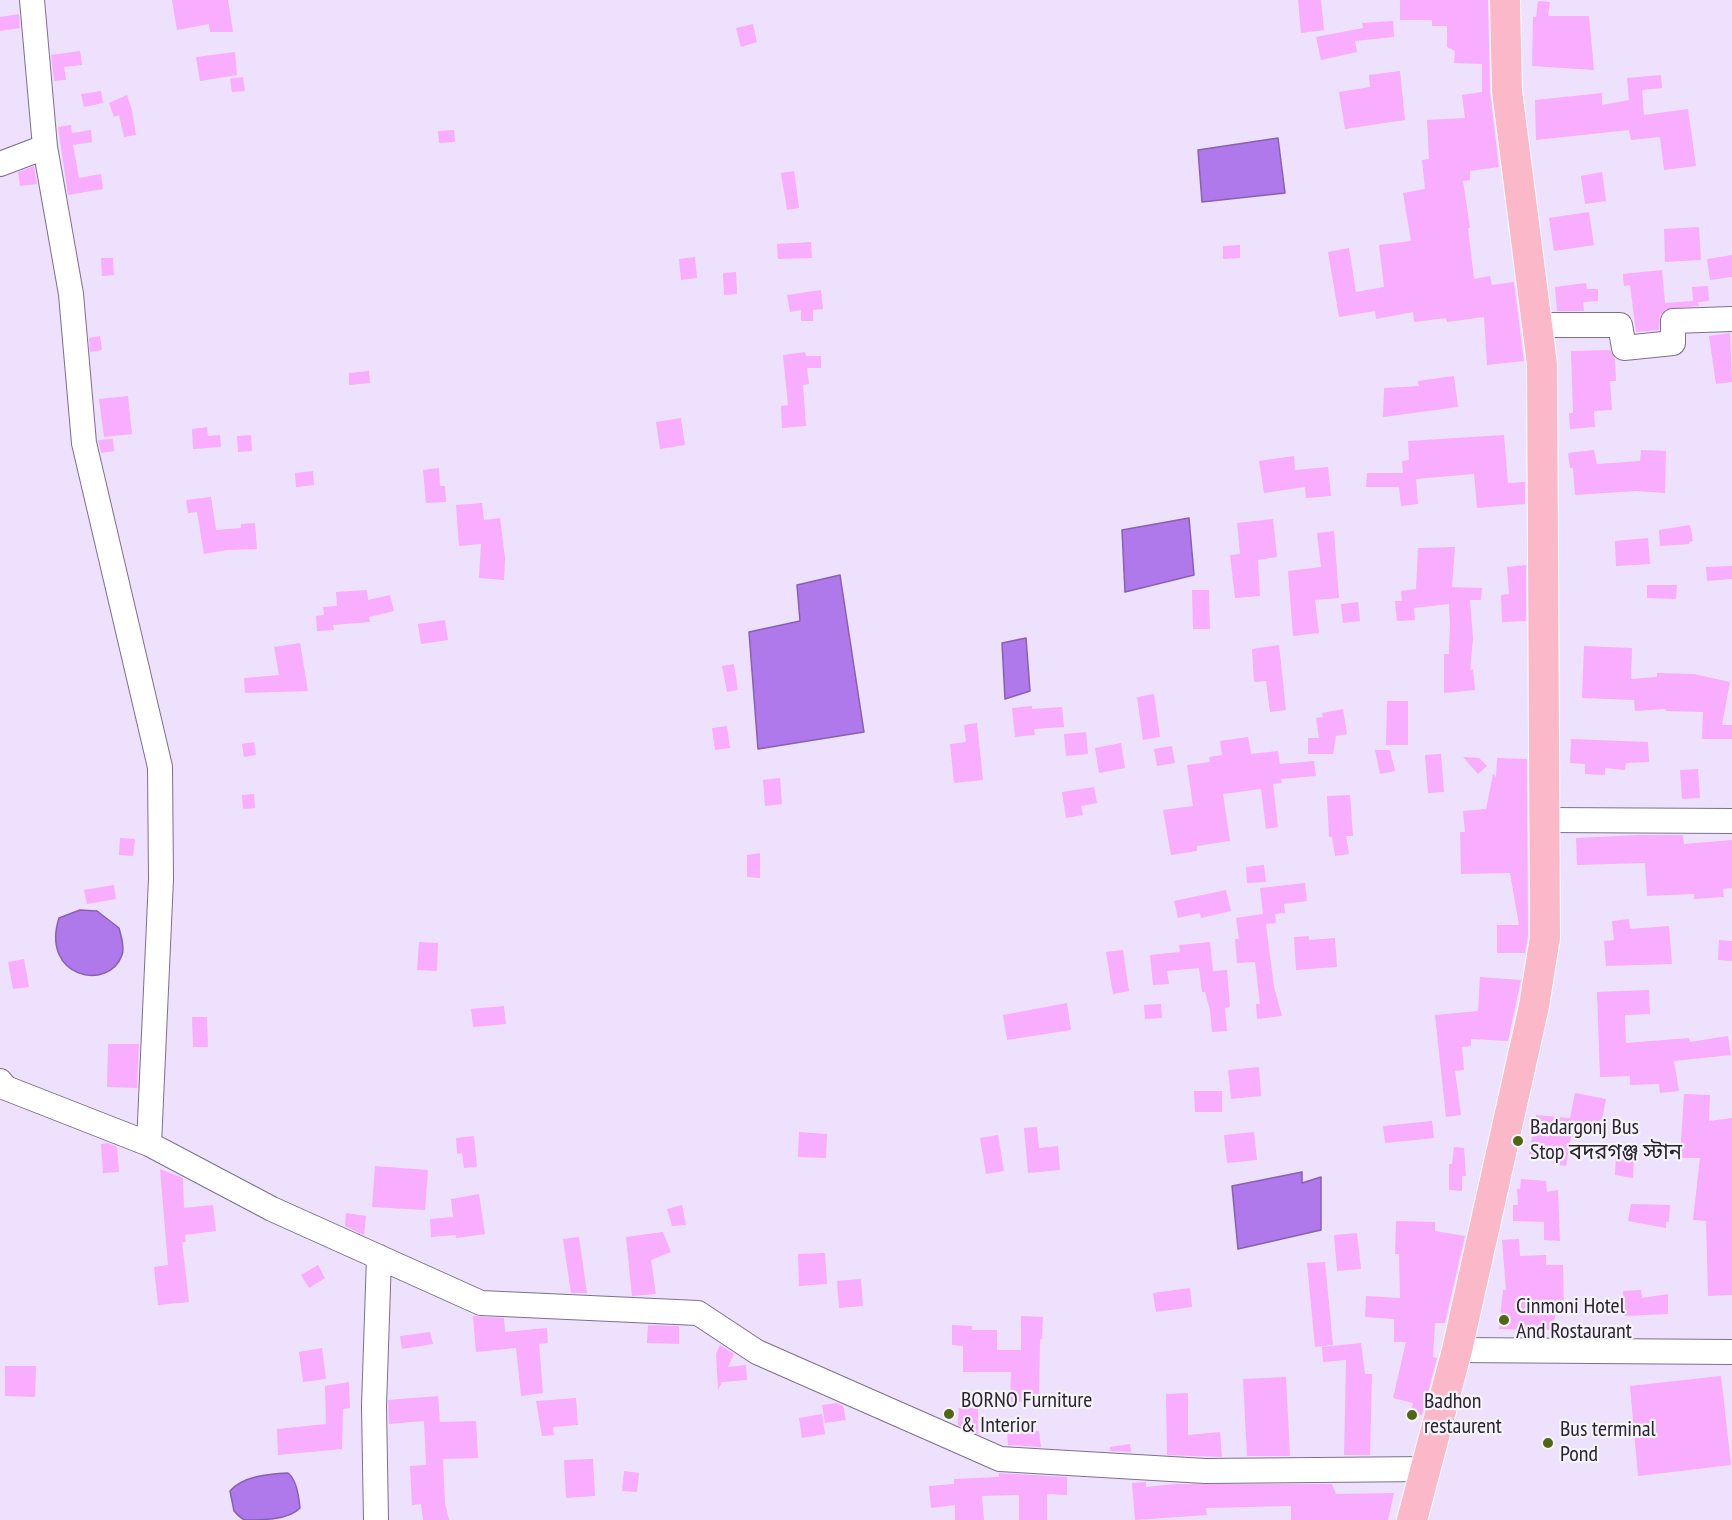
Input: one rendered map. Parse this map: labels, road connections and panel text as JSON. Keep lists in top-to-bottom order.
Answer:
{
  "places": [
    "Badargonj Bus Stop বদরগঞ্জ স্টান",
    "Cinmoni Hotel And Rostaurant",
    "BORNO Furniture & Interior",
    "Badhon restaurent",
    "Bus terminal Pond"
  ]
}
